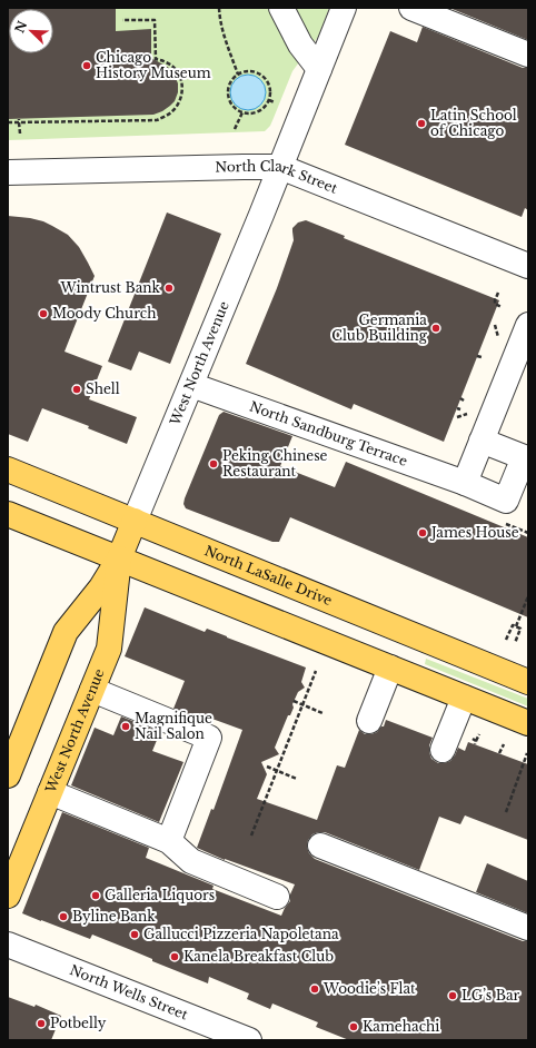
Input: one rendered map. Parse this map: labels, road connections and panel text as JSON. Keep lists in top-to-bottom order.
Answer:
{
  "streets": {
    "main road": ["West North Avenue", "North LaSalle Drive"],
    "street": ["North Clark Street", "North Sandburg Terrace", "North Wells Street"]
  },
  "crossings": [
    ["North Clark Street", "West North Avenue"],
    ["West North Avenue", "North Sandburg Terrace"],
    ["West North Avenue", "North LaSalle Drive"]
  ],
  "places": [
    "Chicago History Museum",
    "Latin School of Chicago",
    "Wintrust Bank",
    "Moody Church",
    "Germania Club Building",
    "Shell",
    "Peking Chinese Restaurant",
    "James House",
    "Magnifique Nail Salon",
    "Galleria Liquors",
    "Byline Bank",
    "Gallucci Pizzeria Napoletana",
    "Kanela Breakfast Club",
    "Woodie’s Flat",
    "LG’s Bar",
    "Potbelly",
    "Kamehachi"
  ],
  "north": "top left"
}
